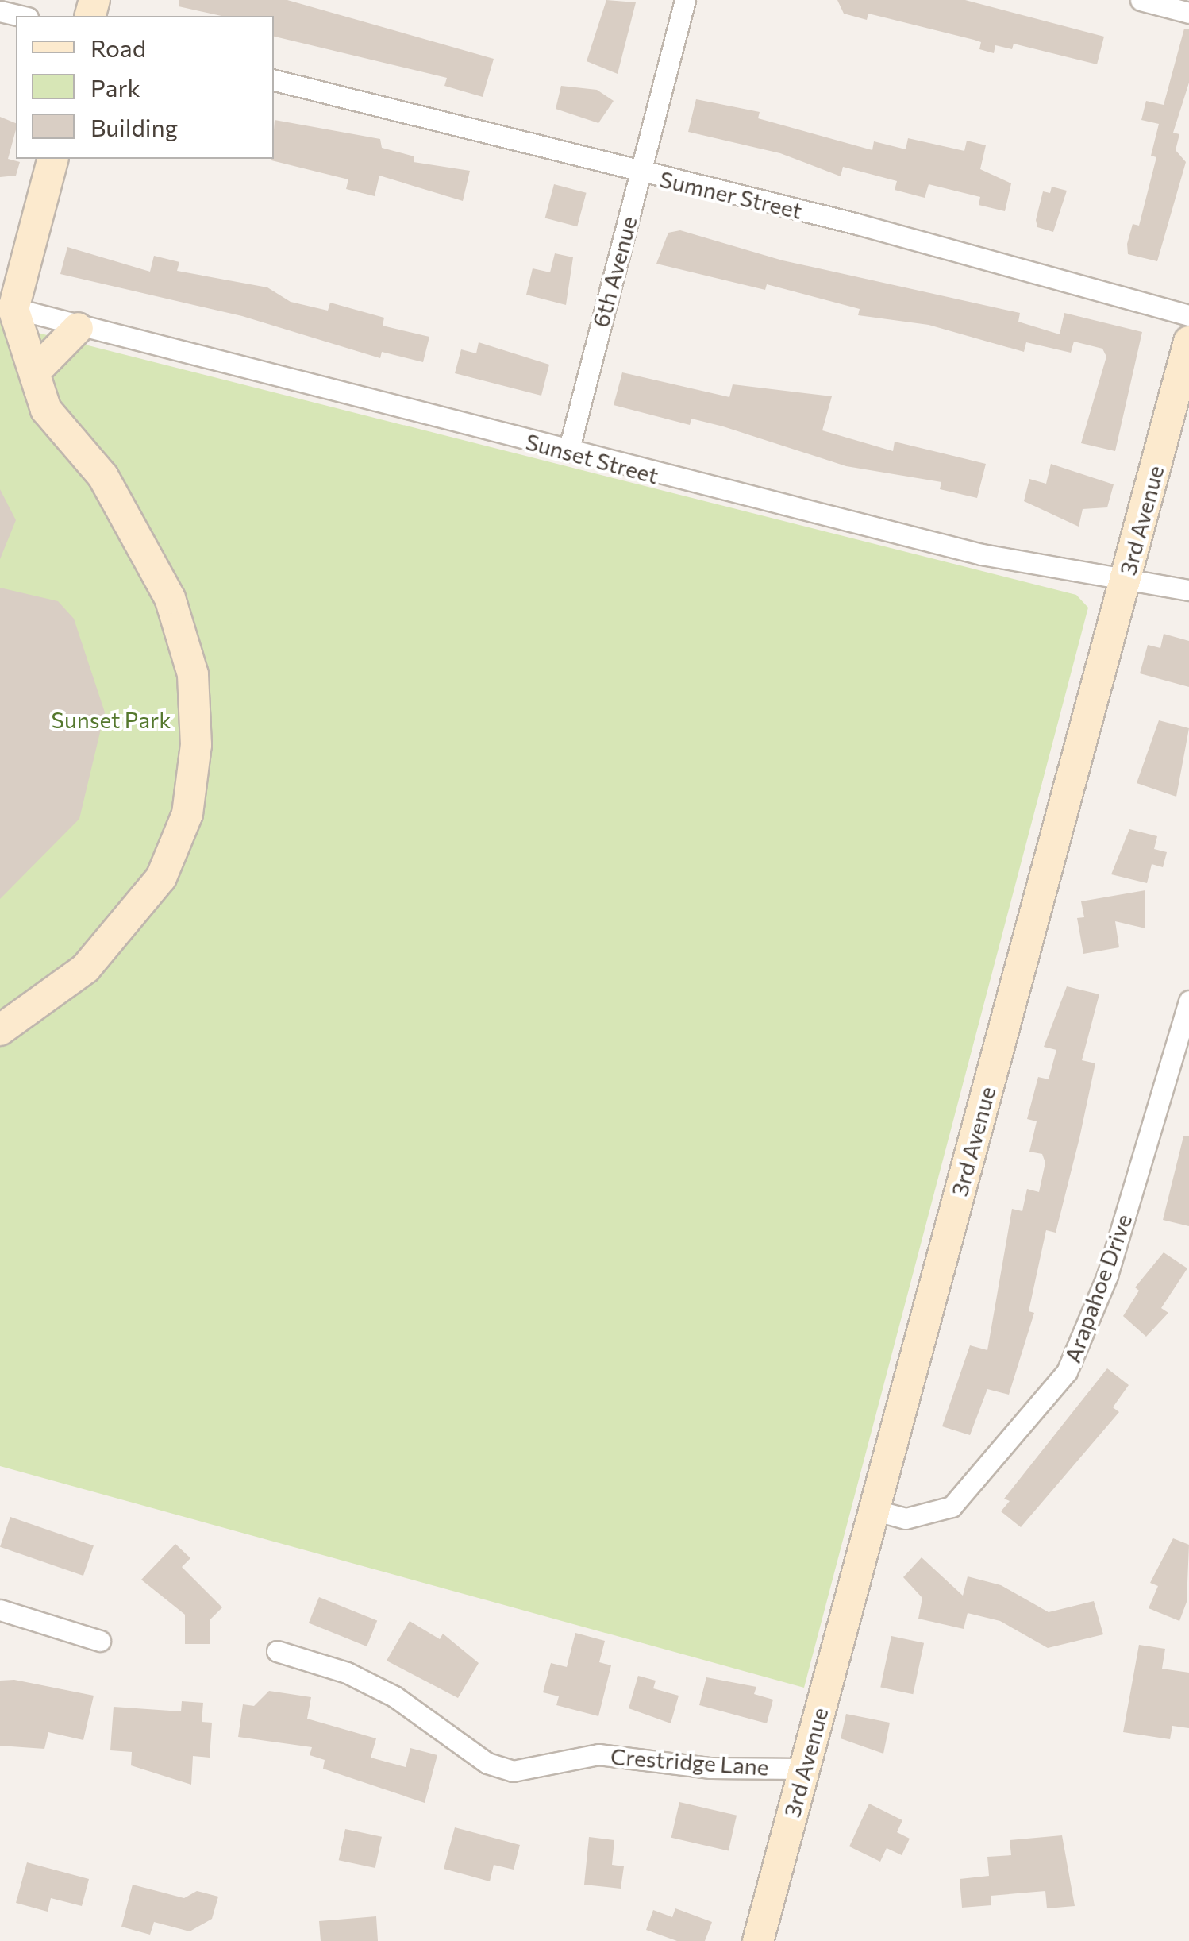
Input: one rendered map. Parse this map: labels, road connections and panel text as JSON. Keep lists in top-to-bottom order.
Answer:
{
  "streets": {
    "street": [
      "Sumner Street",
      "6th Avenue",
      "Sunset Street",
      "3rd Avenue",
      "Arapahoe Drive",
      "Crestridge Lane"
    ]
  },
  "crossings": [
    ["Sumner Street", "6th Avenue"],
    ["6th Avenue", "Sunset Street"],
    ["Sunset Street", "3rd Avenue"],
    ["3rd Avenue", "Arapahoe Drive"],
    ["3rd Avenue", "Crestridge Lane"]
  ],
  "parks": ["Sunset Park"],
  "legend": ["Road", "Park", "Building"]
}
